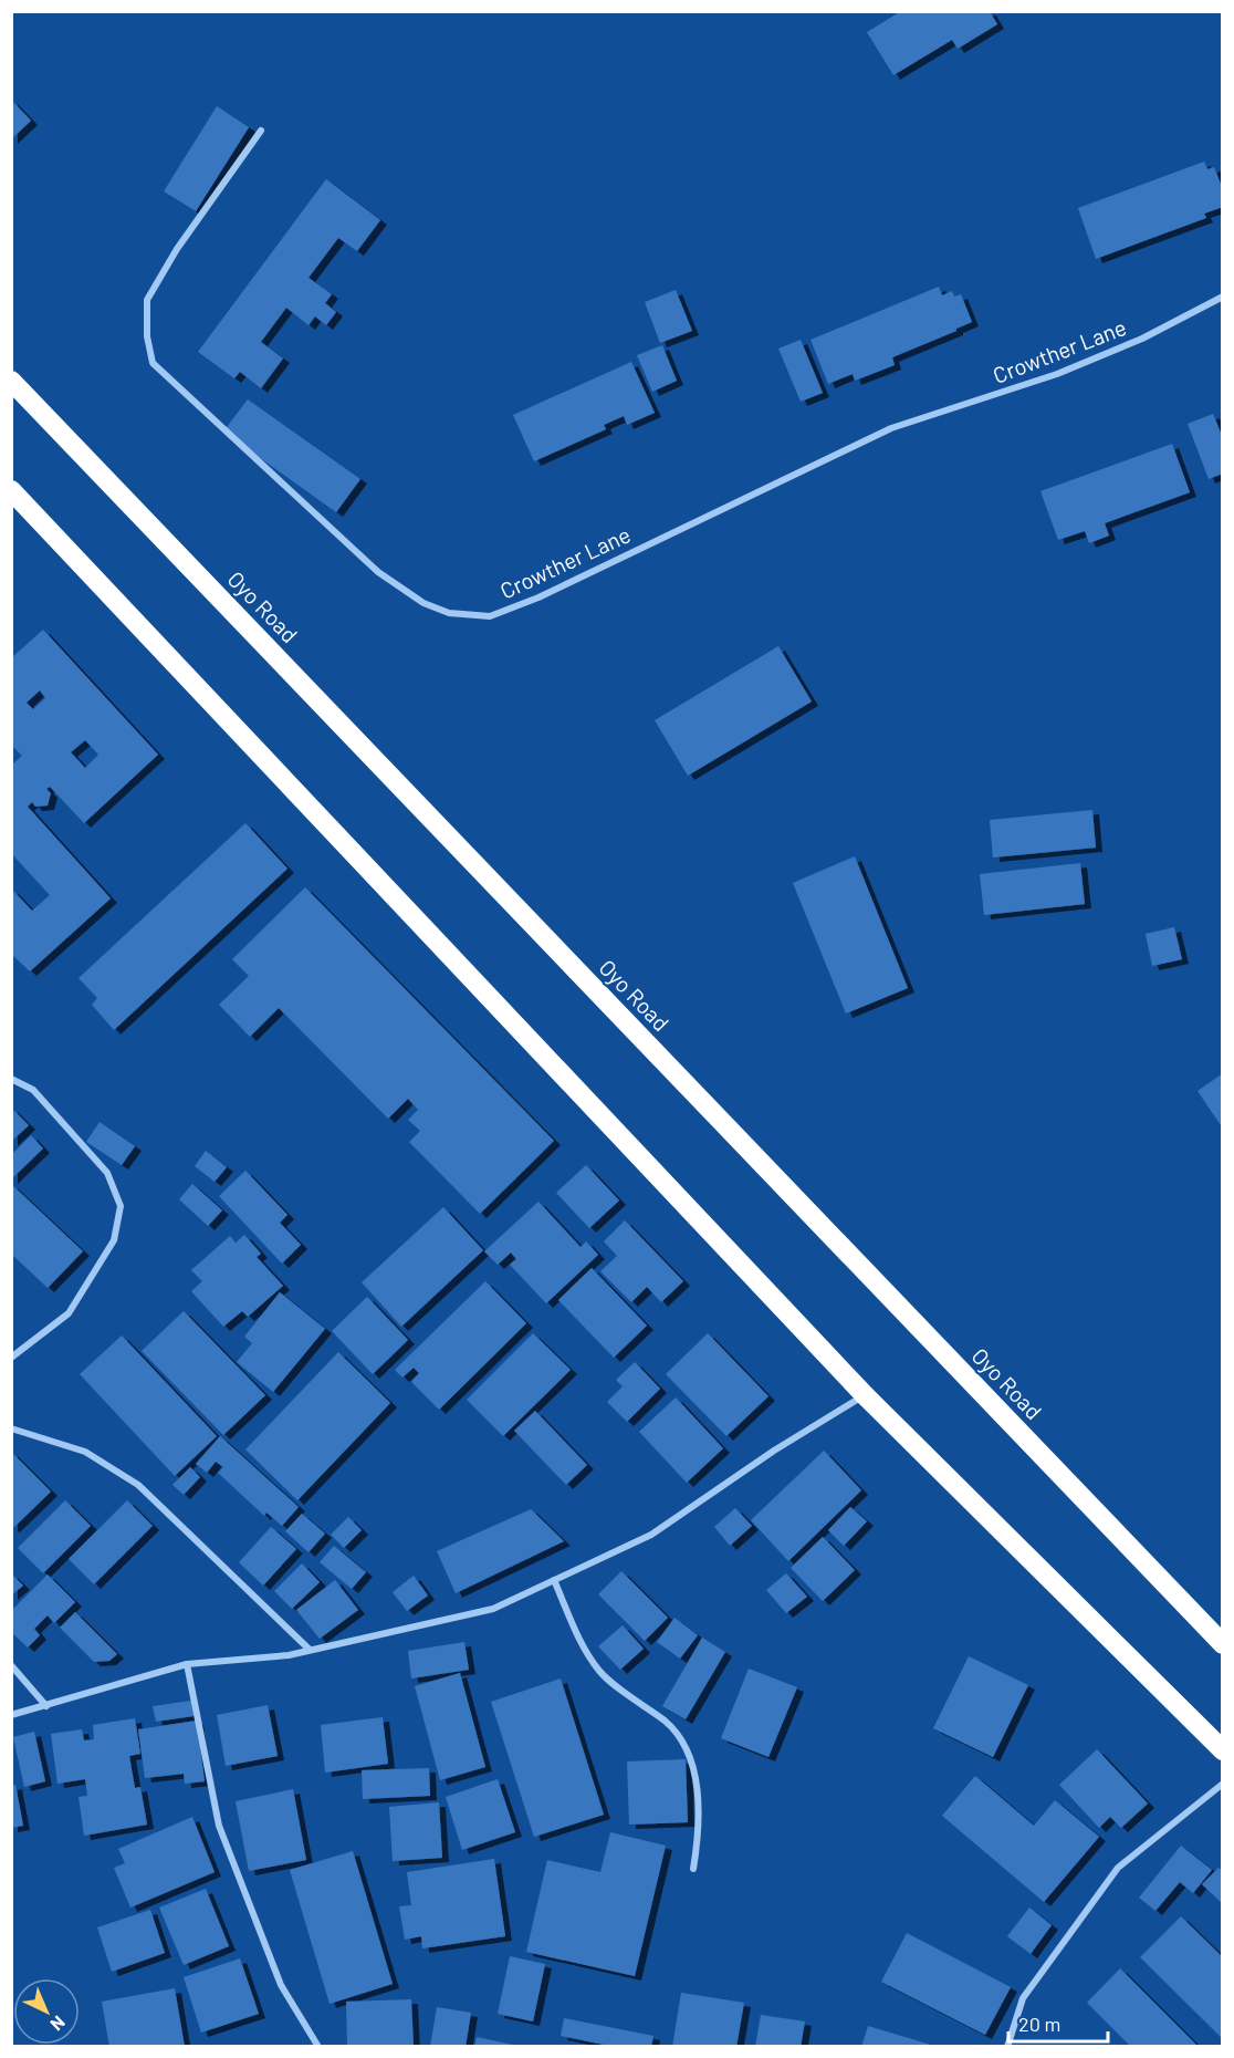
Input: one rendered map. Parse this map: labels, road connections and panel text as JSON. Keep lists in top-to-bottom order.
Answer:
{
  "streets": {
    "highway": ["Oyo Road"],
    "street": ["Crowther Lane"]
  },
  "scale_bar": "20 m",
  "north": "bottom right"
}
